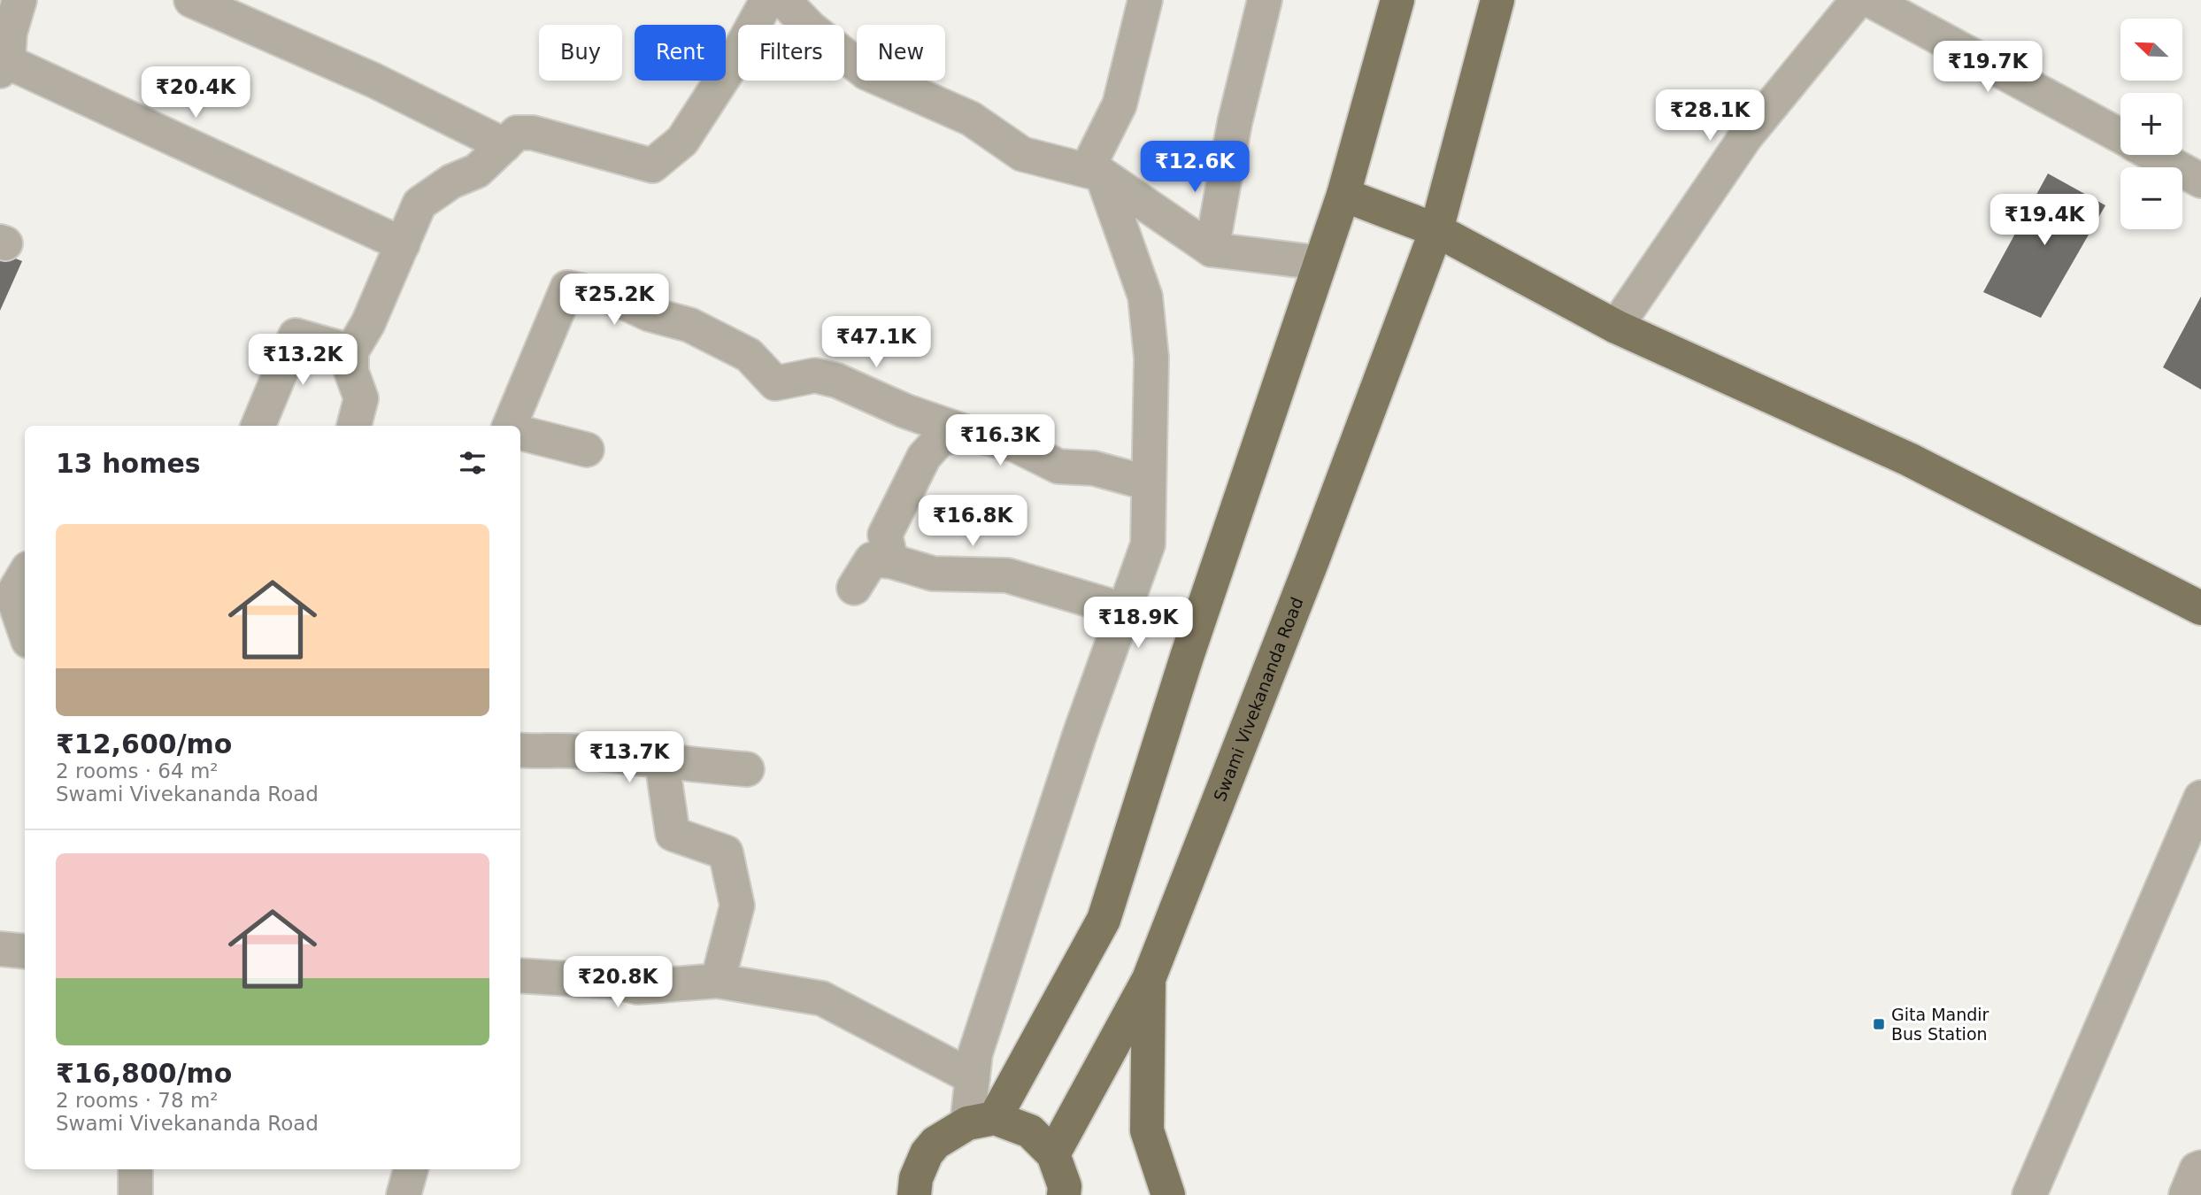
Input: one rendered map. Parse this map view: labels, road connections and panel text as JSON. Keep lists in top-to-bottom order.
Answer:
{
  "streets": {
    "main road": ["Swami Vivekananda Road"]
  },
  "places": {
    "transit": ["Gita Mandir Bus Station"]
  },
  "north": "top left",
  "page": {
    "map_buttons": ["+", "−"],
    "chip": [
      "Buy",
      "Rent",
      "Filters",
      "New"
    ],
    "price": [
      "₹19.7K",
      "₹20.4K",
      "₹28.1K",
      "₹12.6K",
      "₹19.4K",
      "₹25.2K",
      "₹47.1K",
      "₹13.2K",
      "₹16.3K",
      "₹16.8K",
      "₹18.9K",
      "₹13.7K",
      "₹20.8K"
    ],
    "heading": "13 homes",
    "list": [
      {
        "name": "₹12,600/mo",
        "note": "2 rooms · 64 m² · Swami Vivekananda Road"
      },
      {
        "name": "₹16,800/mo",
        "note": "2 rooms · 78 m² · Swami Vivekananda Road"
      }
    ]
  }
}
